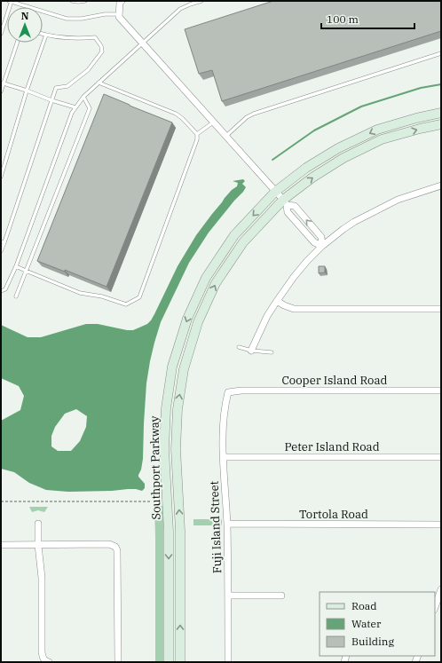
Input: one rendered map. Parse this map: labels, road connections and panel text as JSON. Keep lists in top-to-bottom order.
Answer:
{
  "streets": {
    "main road": ["Southport Parkway"],
    "street": [
      "Cooper Island Road",
      "Peter Island Road",
      "Tortola Road",
      "Fuji Island Street"
    ]
  },
  "crossings": [
    ["Cooper Island Road", "Fuji Island Street"],
    ["Peter Island Road", "Fuji Island Street"],
    ["Tortola Road", "Fuji Island Street"]
  ],
  "legend": ["Road", "Water", "Building"],
  "scale_bar": "100 m",
  "north": "top"
}
